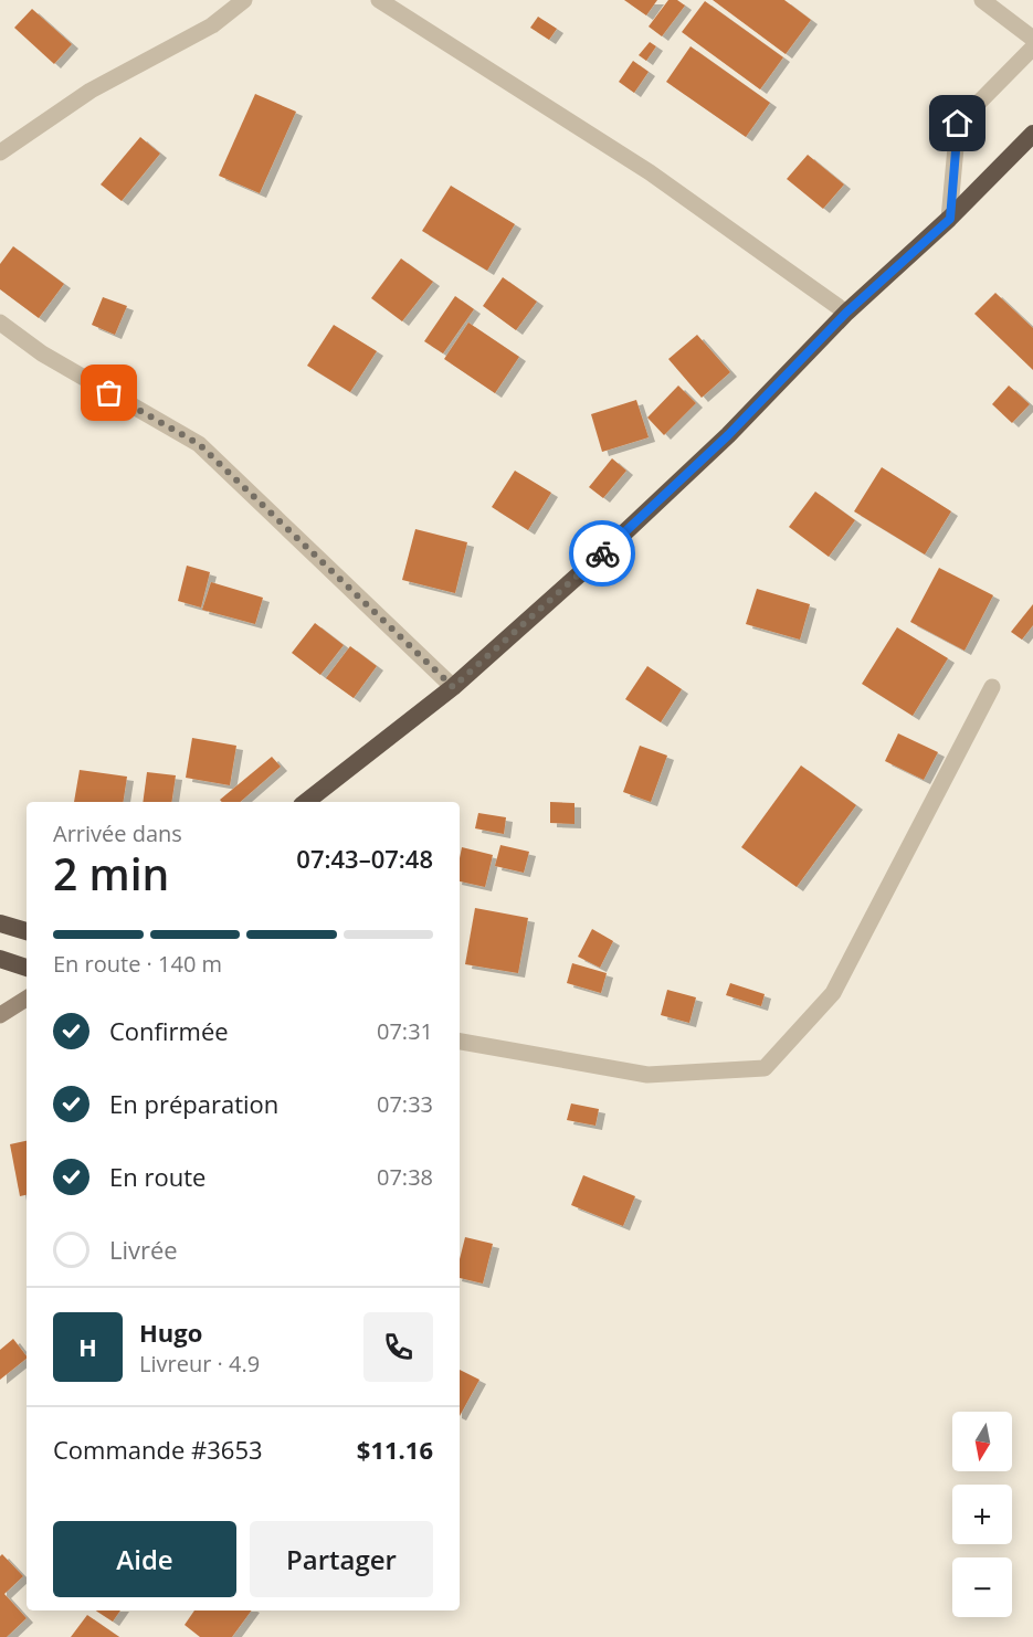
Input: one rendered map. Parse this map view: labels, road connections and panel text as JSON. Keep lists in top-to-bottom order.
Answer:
{
  "north": "bottom",
  "page": {
    "heading": ["2 min", "Arrivée dans", "07:43–07:48"],
    "panel": [
      "Hugo",
      "Livreur · 4.9",
      "Commande #3653",
      "$11.16"
    ],
    "bar": "En route · 140 m",
    "list": [
      ["Confirmée", "07:31"],
      ["En préparation", "07:33"],
      ["En route", "07:38"],
      "Livrée"
    ],
    "round": "H",
    "map_buttons": ["+", "−"],
    "buttons": ["Aide", "Partager"]
  }
}
